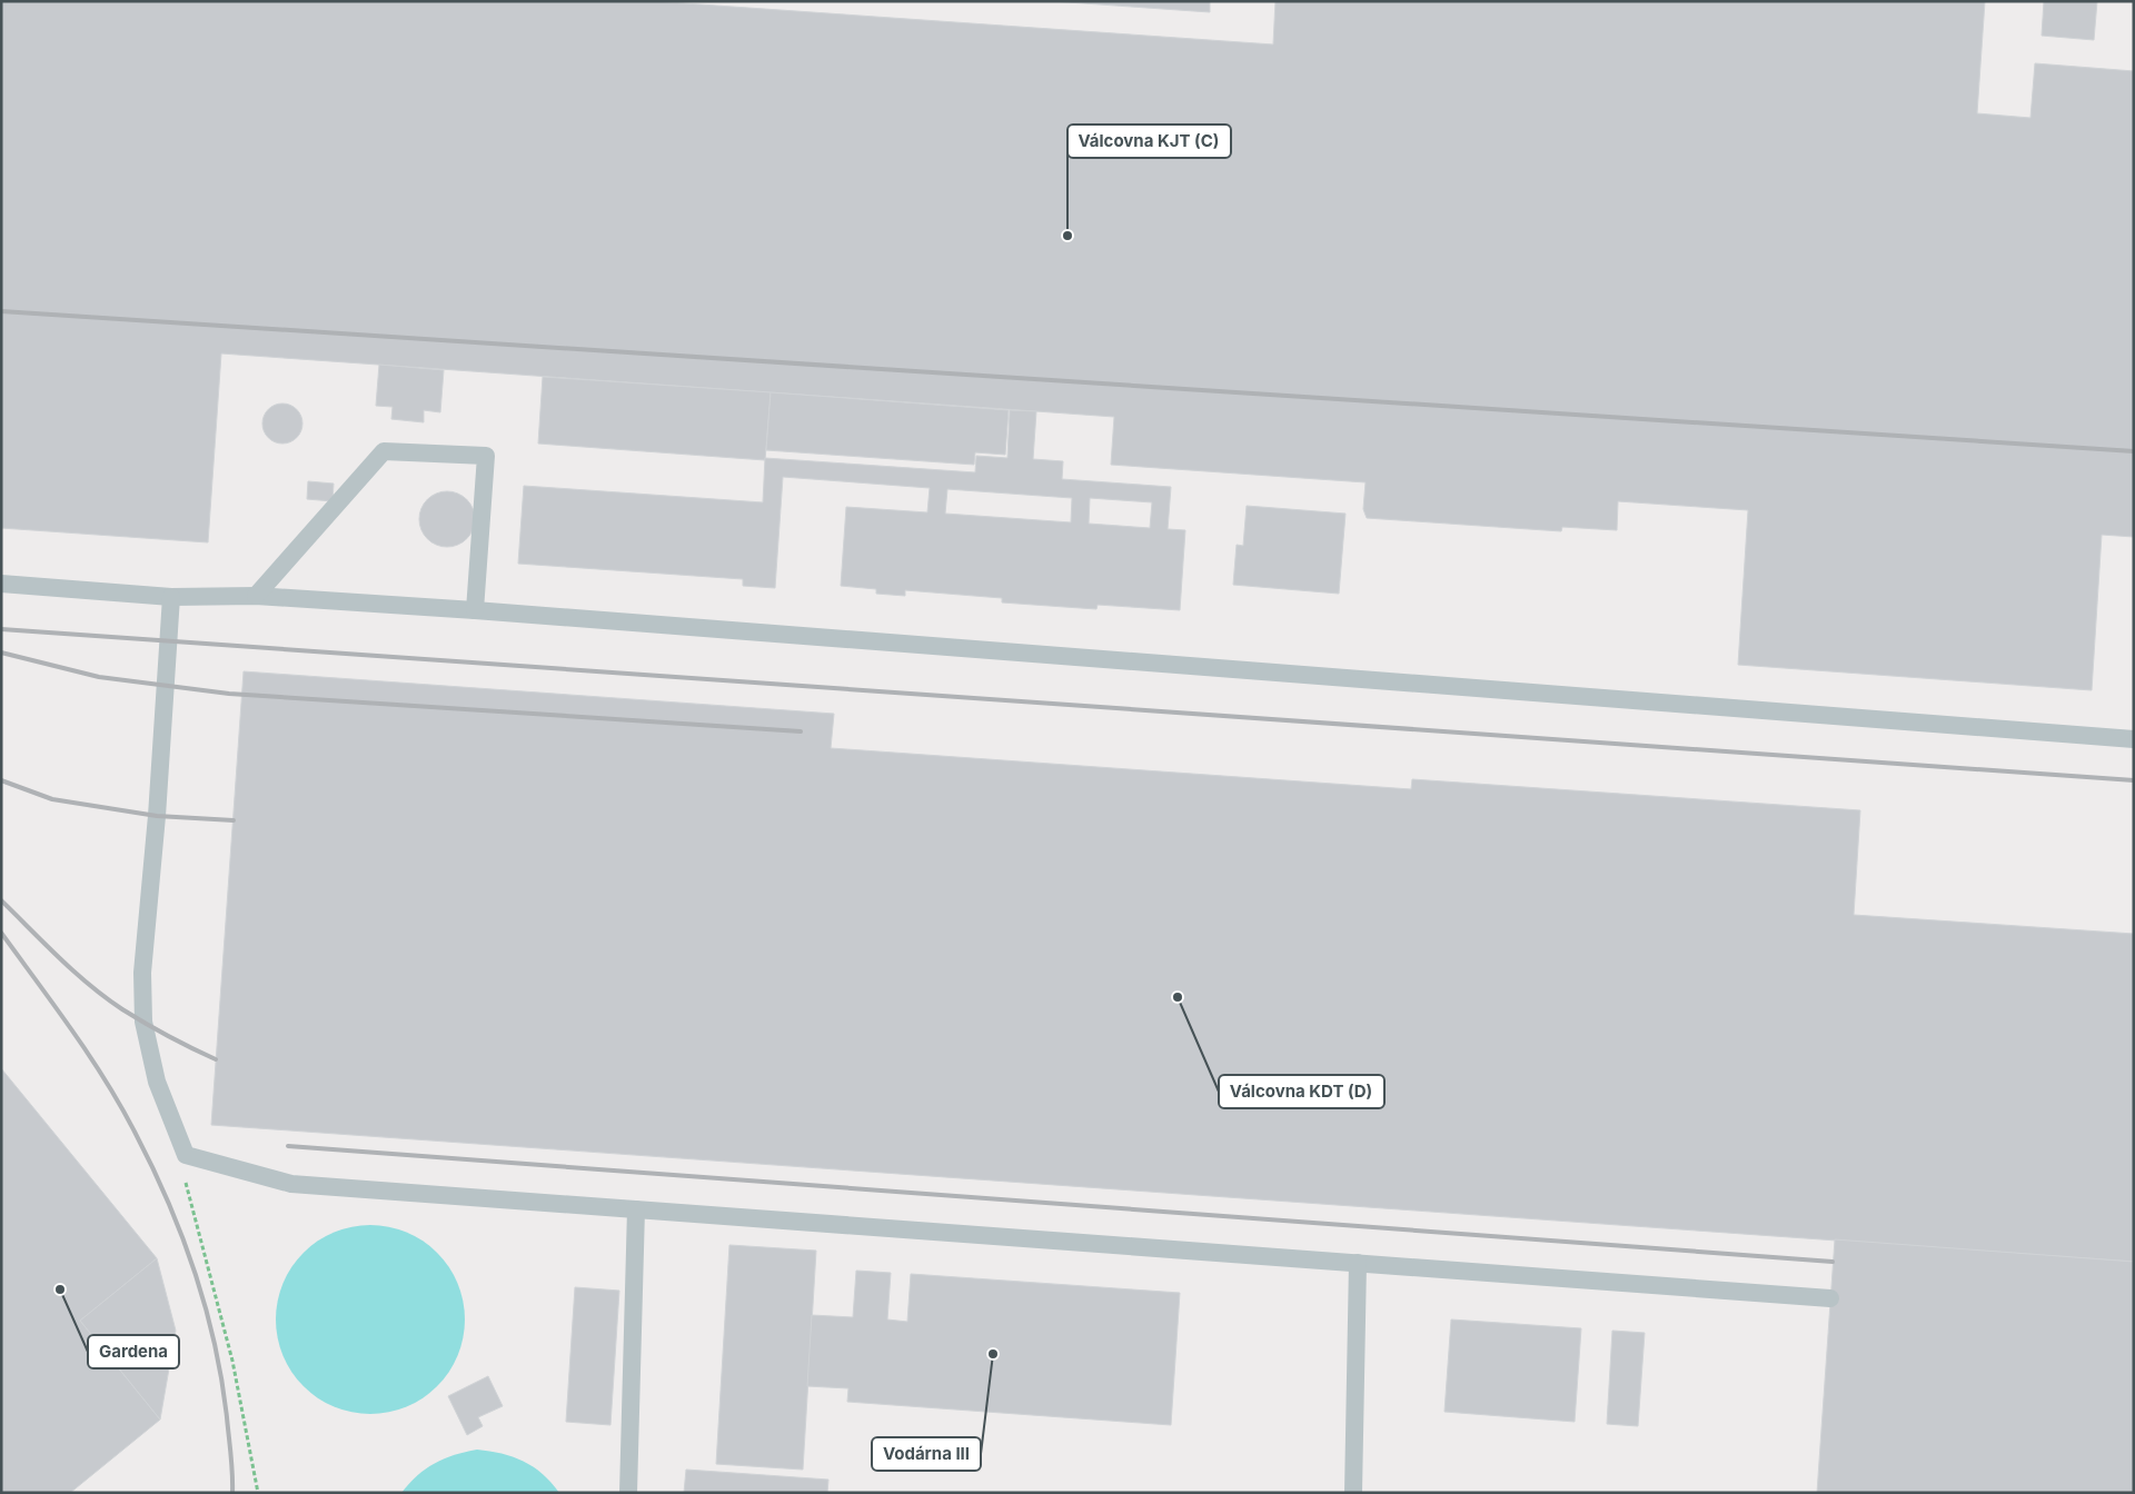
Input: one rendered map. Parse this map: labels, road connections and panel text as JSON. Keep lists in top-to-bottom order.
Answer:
{
  "places": [
    "Válcovna KJT (C)",
    "Válcovna KDT (D)",
    "Gardena",
    "Vodárna III"
  ]
}
